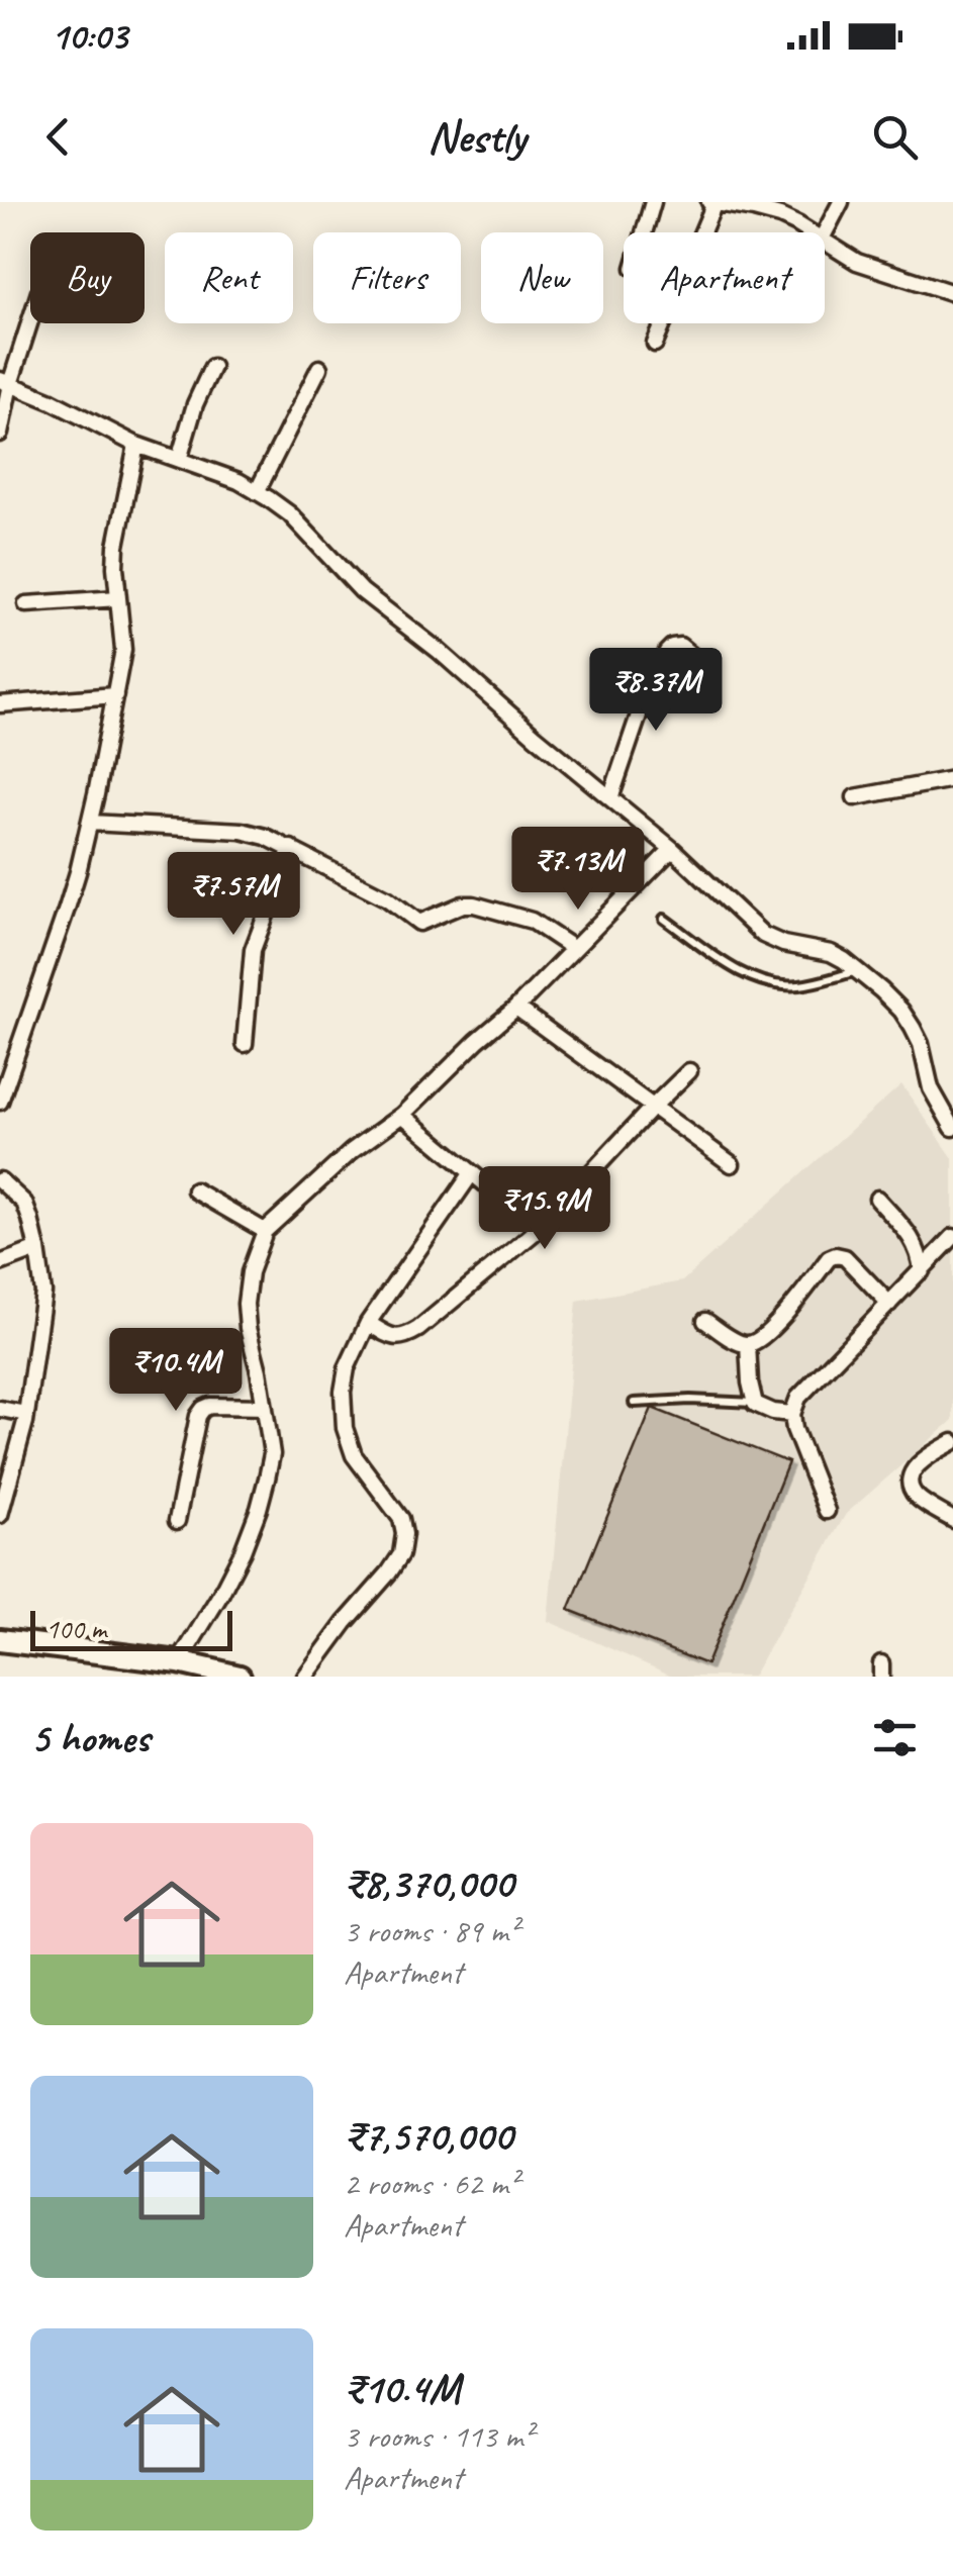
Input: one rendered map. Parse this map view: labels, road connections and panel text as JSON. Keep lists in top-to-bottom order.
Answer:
{
  "scale_bar": "100 m",
  "page": {
    "status": "10:03",
    "header": "Nestly",
    "chip": [
      "Buy",
      "Rent",
      "Filters",
      "New",
      "Apartment"
    ],
    "price": [
      "₹8.37M",
      "₹7.13M",
      "₹7.57M",
      "₹15.9M",
      "₹10.4M"
    ],
    "scale": "100 m",
    "heading": "5 homes",
    "list": [
      {
        "name": "₹8,370,000",
        "note": "3 rooms · 89 m² · Apartment"
      },
      {
        "name": "₹7,570,000",
        "note": "2 rooms · 62 m² · Apartment"
      },
      {
        "name": "₹10.4M",
        "note": "3 rooms · 113 m² · Apartment"
      }
    ]
  }
}
